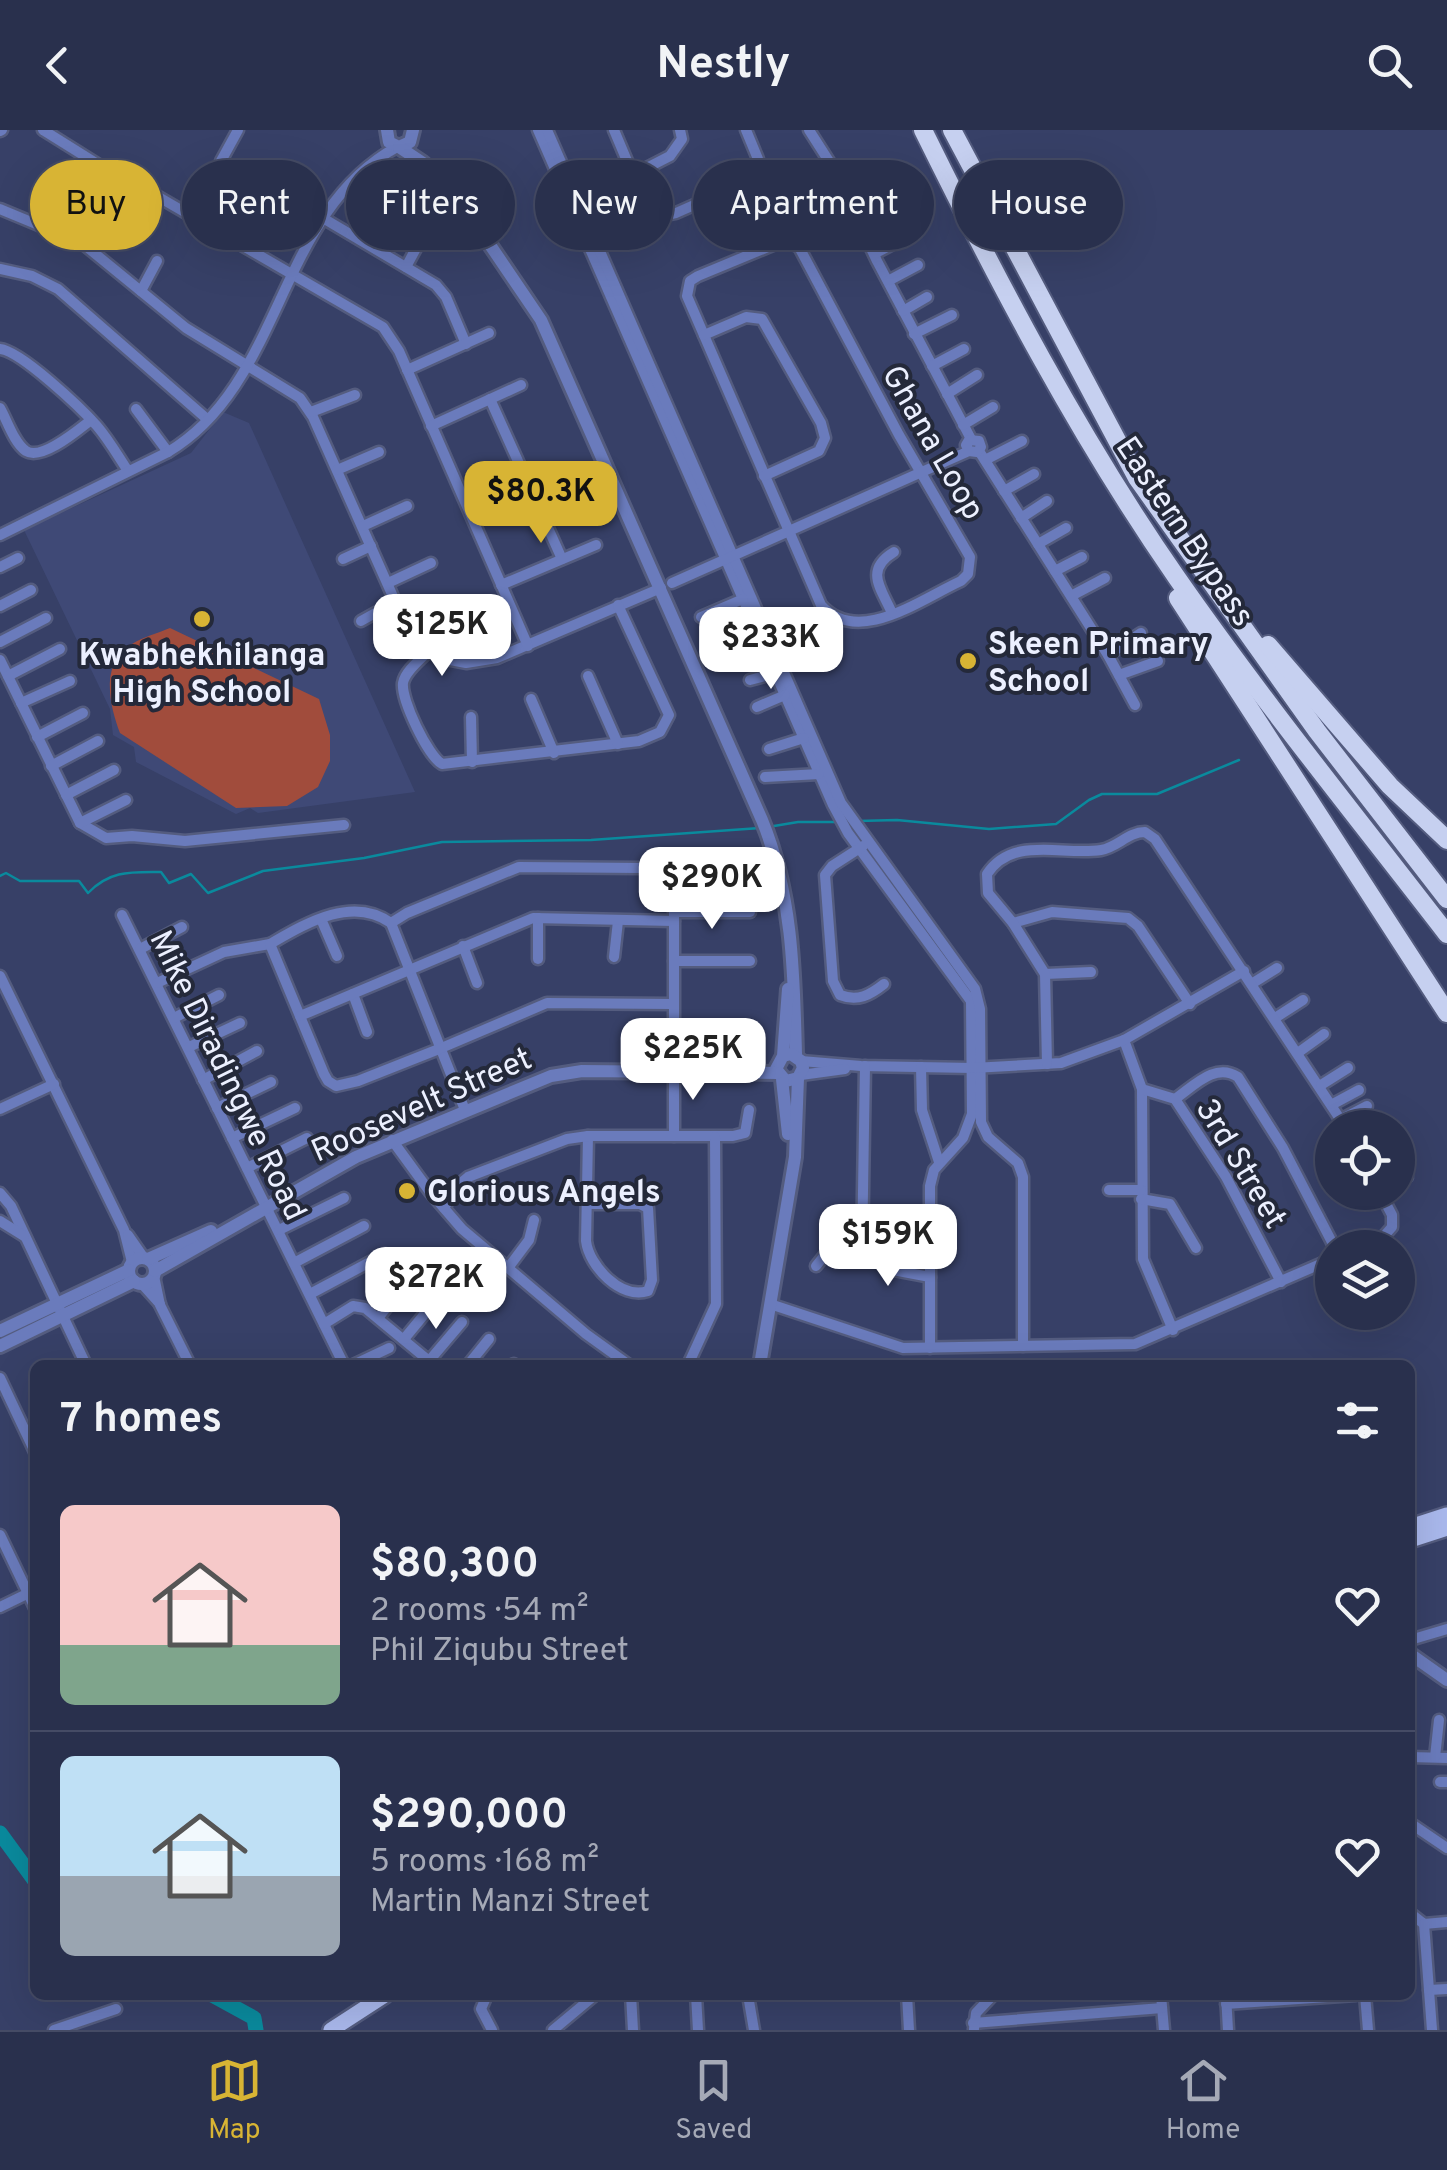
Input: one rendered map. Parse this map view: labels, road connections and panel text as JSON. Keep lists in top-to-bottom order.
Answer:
{
  "streets": {
    "highway": ["Eastern Bypass"],
    "street": [
      "Ghana Loop",
      "Mike Diradingwe Road",
      "Roosevelt Street",
      "3rd Street"
    ]
  },
  "crossings": [
    ["Mike Diradingwe Road", "Roosevelt Street"]
  ],
  "places": ["Kwabhekhilanga High School", "Skeen Primary School", "Glorious Angels"],
  "page": {
    "header": "Nestly",
    "chip": [
      "Buy",
      "Rent",
      "Filters",
      "New",
      "Apartment",
      "House"
    ],
    "price": [
      "$80.3K",
      "$125K",
      "$233K",
      "$290K",
      "$225K",
      "$159K",
      "$272K"
    ],
    "heading": "7 homes",
    "list": [
      {
        "name": "$80,300",
        "note": "2 rooms · 54 m² · Phil Ziqubu Street"
      },
      {
        "name": "$290,000",
        "note": "5 rooms · 168 m² · Martin Manzi Street"
      }
    ],
    "tabs": ["Map", "Saved", "Home"]
  }
}
